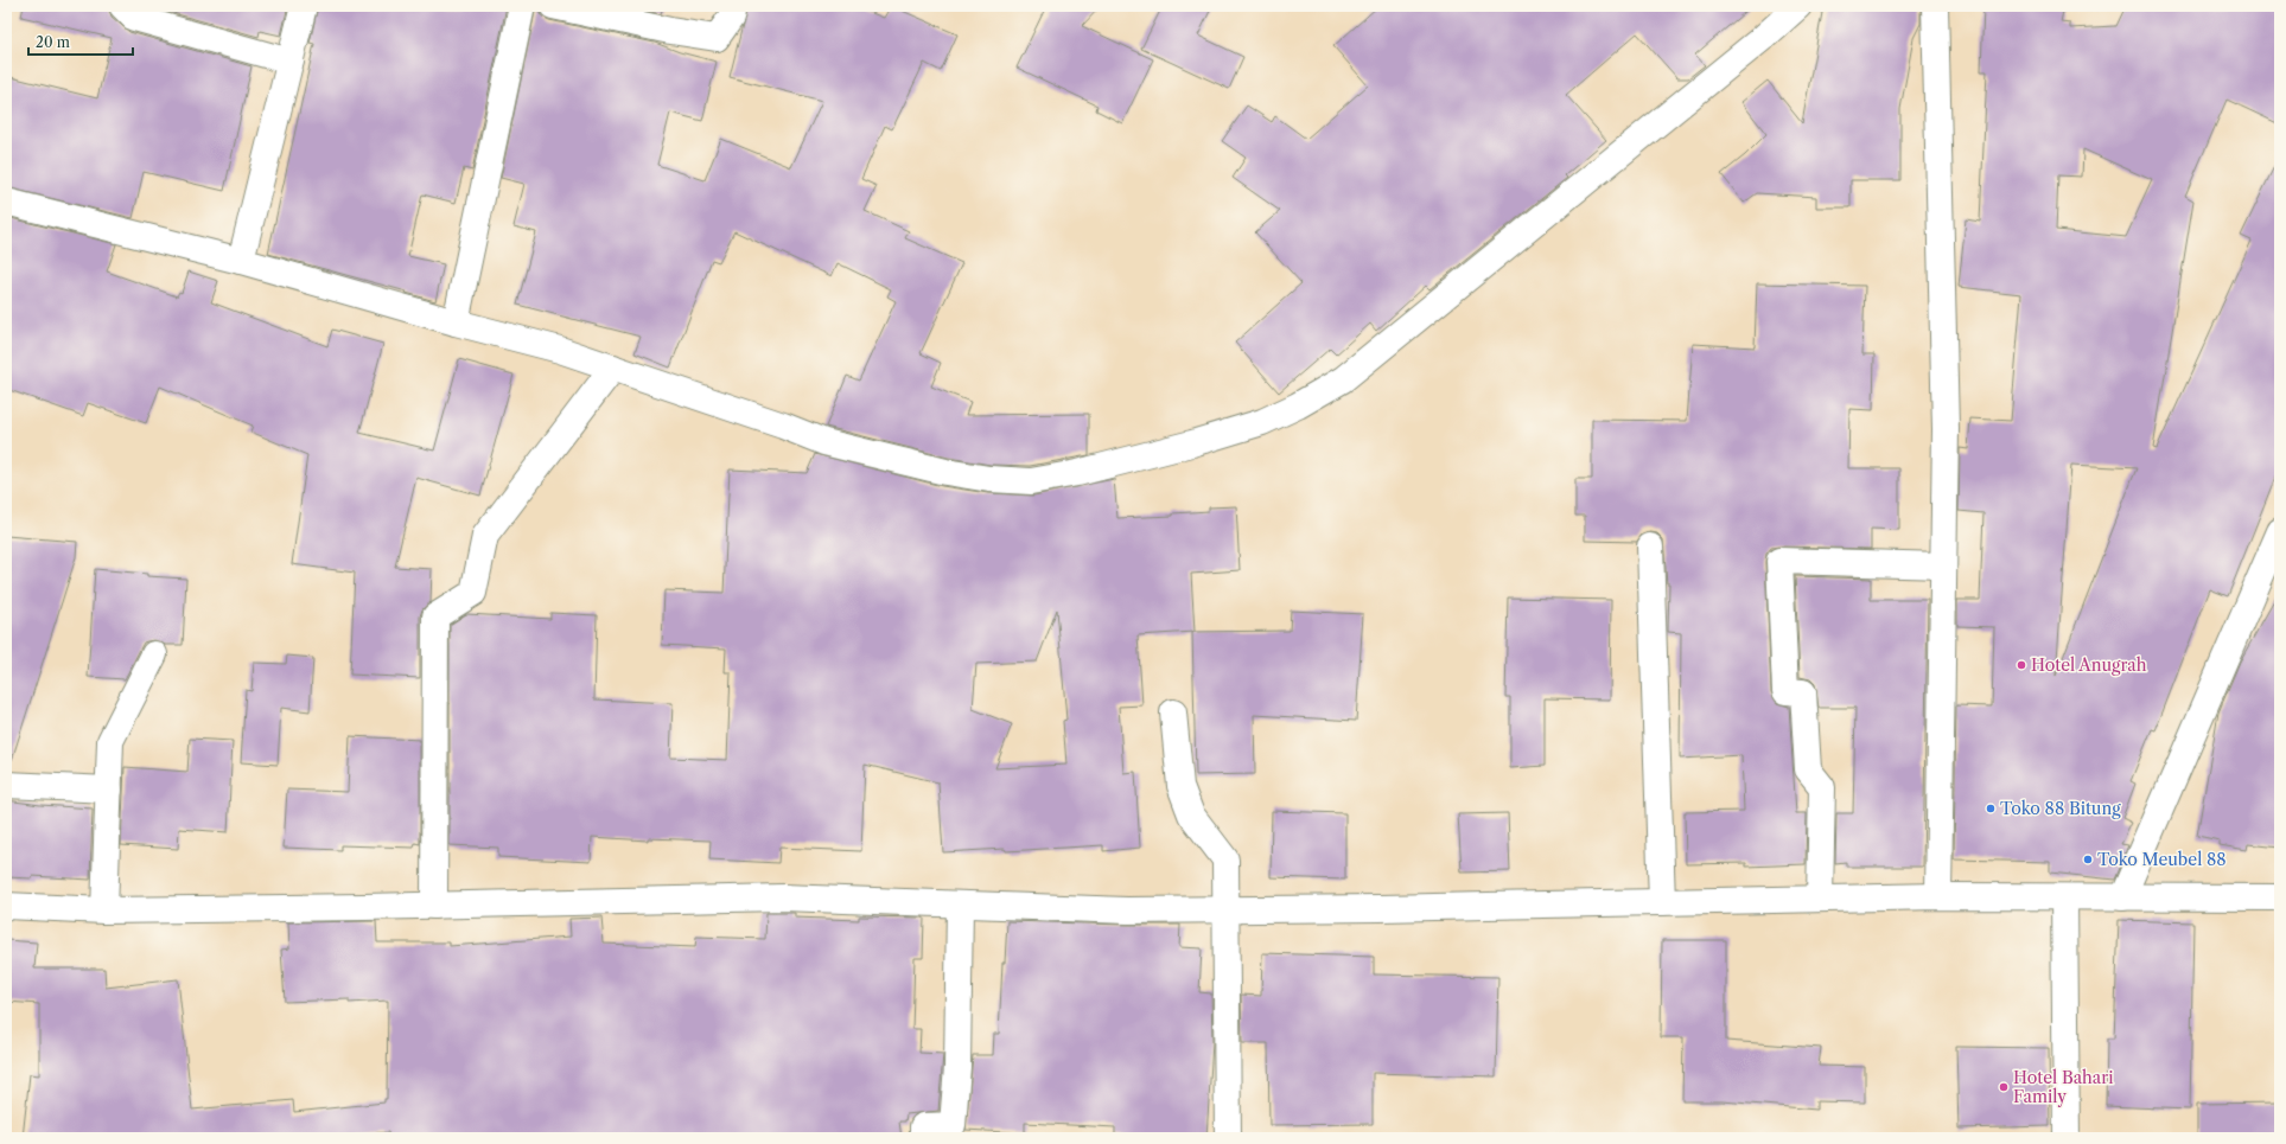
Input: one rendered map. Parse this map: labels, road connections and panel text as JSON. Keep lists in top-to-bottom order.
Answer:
{
  "places": [
    "Hotel Anugrah",
    "Toko 88 Bitung",
    "Toko Meubel 88",
    "Hotel Bahari Family"
  ],
  "scale_bar": "20 m"
}
